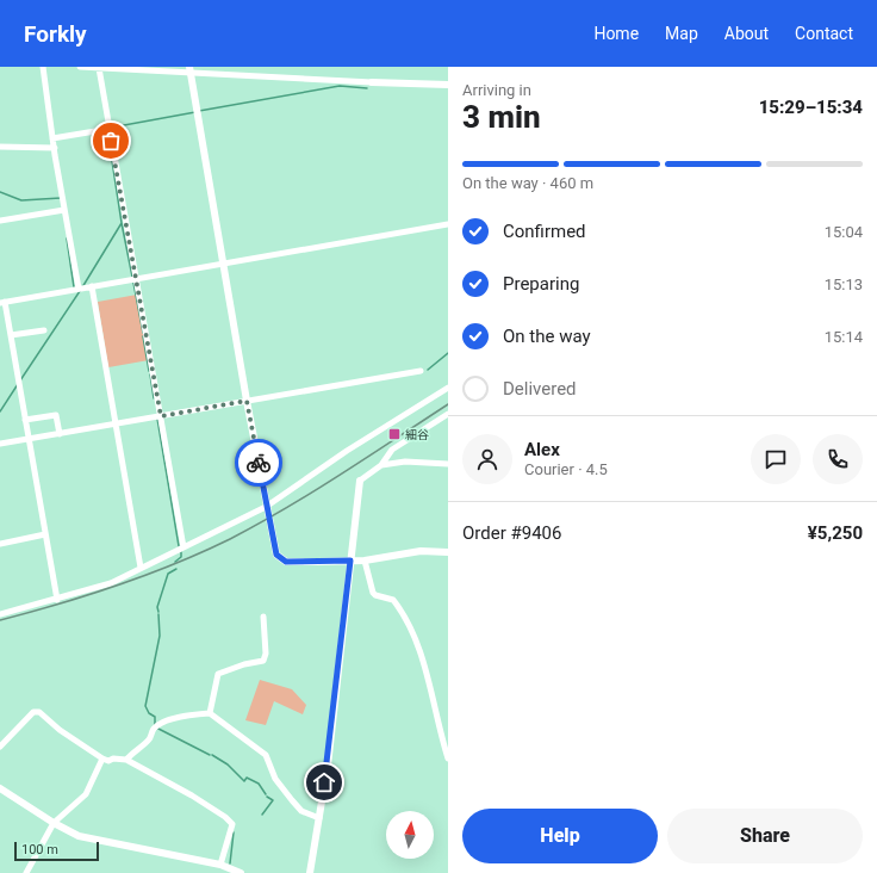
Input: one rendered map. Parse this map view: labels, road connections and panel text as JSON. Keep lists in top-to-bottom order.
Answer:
{
  "places": {
    "transit": ["細谷"]
  },
  "scale_bar": "100 m",
  "north": "top",
  "page": {
    "header": "Forkly",
    "nav": [
      "Home",
      "Map",
      "About",
      "Contact"
    ],
    "heading": ["3 min", "Arriving in", "15:29–15:34"],
    "panel": [
      "Alex",
      "Courier · 4.5",
      "Order #9406",
      "¥5,250"
    ],
    "bar": "On the way · 460 m",
    "list": [
      ["Confirmed", "15:04"],
      ["Preparing", "15:13"],
      ["On the way", "15:14"],
      "Delivered"
    ],
    "buttons": ["Help", "Share"],
    "scale": "100 m"
  }
}
